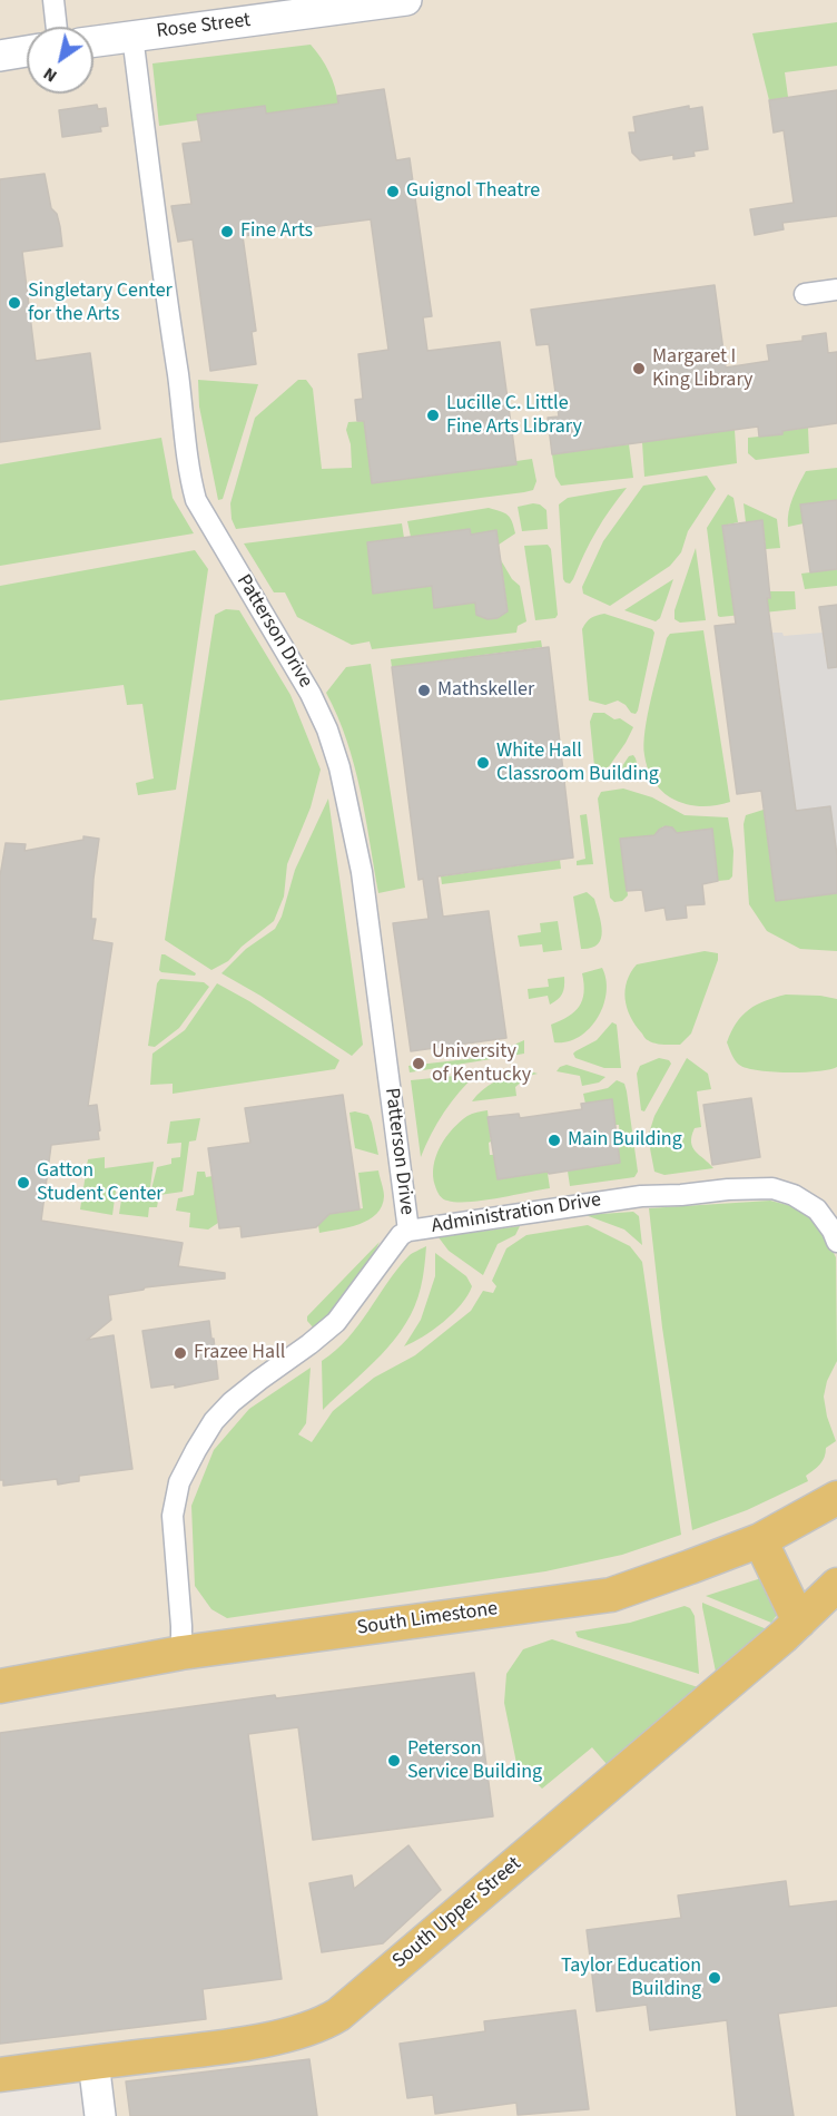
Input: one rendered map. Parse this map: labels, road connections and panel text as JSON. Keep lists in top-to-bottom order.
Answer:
{
  "streets": {
    "main road": ["South Limestone", "South Upper Street"],
    "street": ["Rose Street", "Patterson Drive", "Administration Drive"]
  },
  "crossings": [
    ["Rose Street", "Patterson Drive"],
    ["Patterson Drive", "Administration Drive"],
    ["Administration Drive", "South Limestone"]
  ],
  "places": [
    "Guignol Theatre",
    "Fine Arts",
    "Singletary Center for the Arts",
    "Margaret I King Library",
    "Lucille C. Little Fine Arts Library",
    "Mathskeller",
    "White Hall Classroom Building",
    "University of Kentucky",
    "Main Building",
    "Gatton Student Center",
    "Frazee Hall",
    "Peterson Service Building",
    "Taylor Education Building"
  ],
  "north": "bottom left"
}
